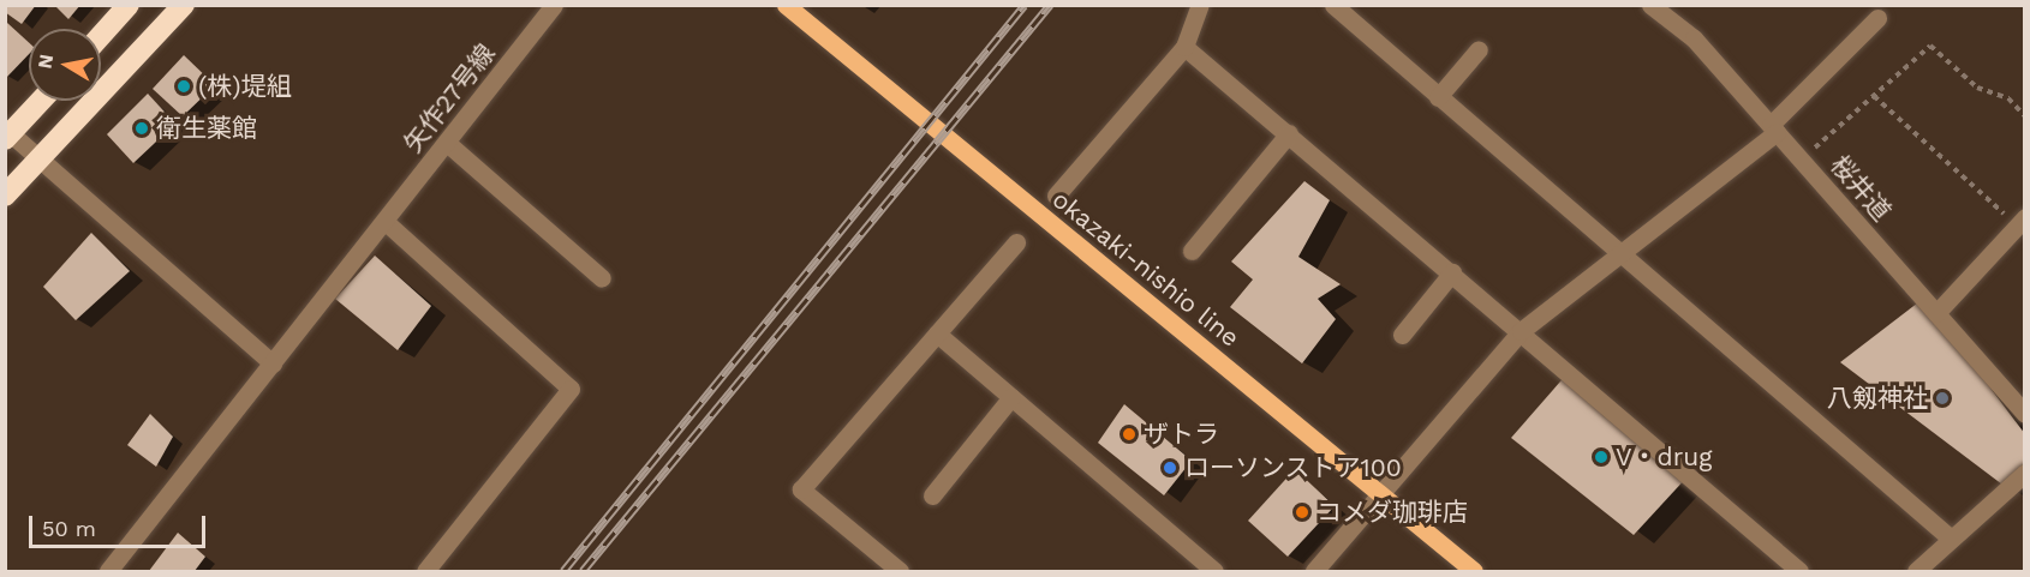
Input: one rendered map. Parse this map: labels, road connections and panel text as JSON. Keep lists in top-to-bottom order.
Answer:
{
  "streets": {
    "main road": ["okazaki-nishio line"],
    "street": ["矢作27号線", "桜井道"]
  },
  "places": [
    "(株)堤組",
    "衛生薬館",
    "八剱神社",
    "ザトラ",
    "V・drug",
    "ローソンストア100",
    "コメダ珈琲店"
  ],
  "scale_bar": "50 m",
  "north": "left"
}
